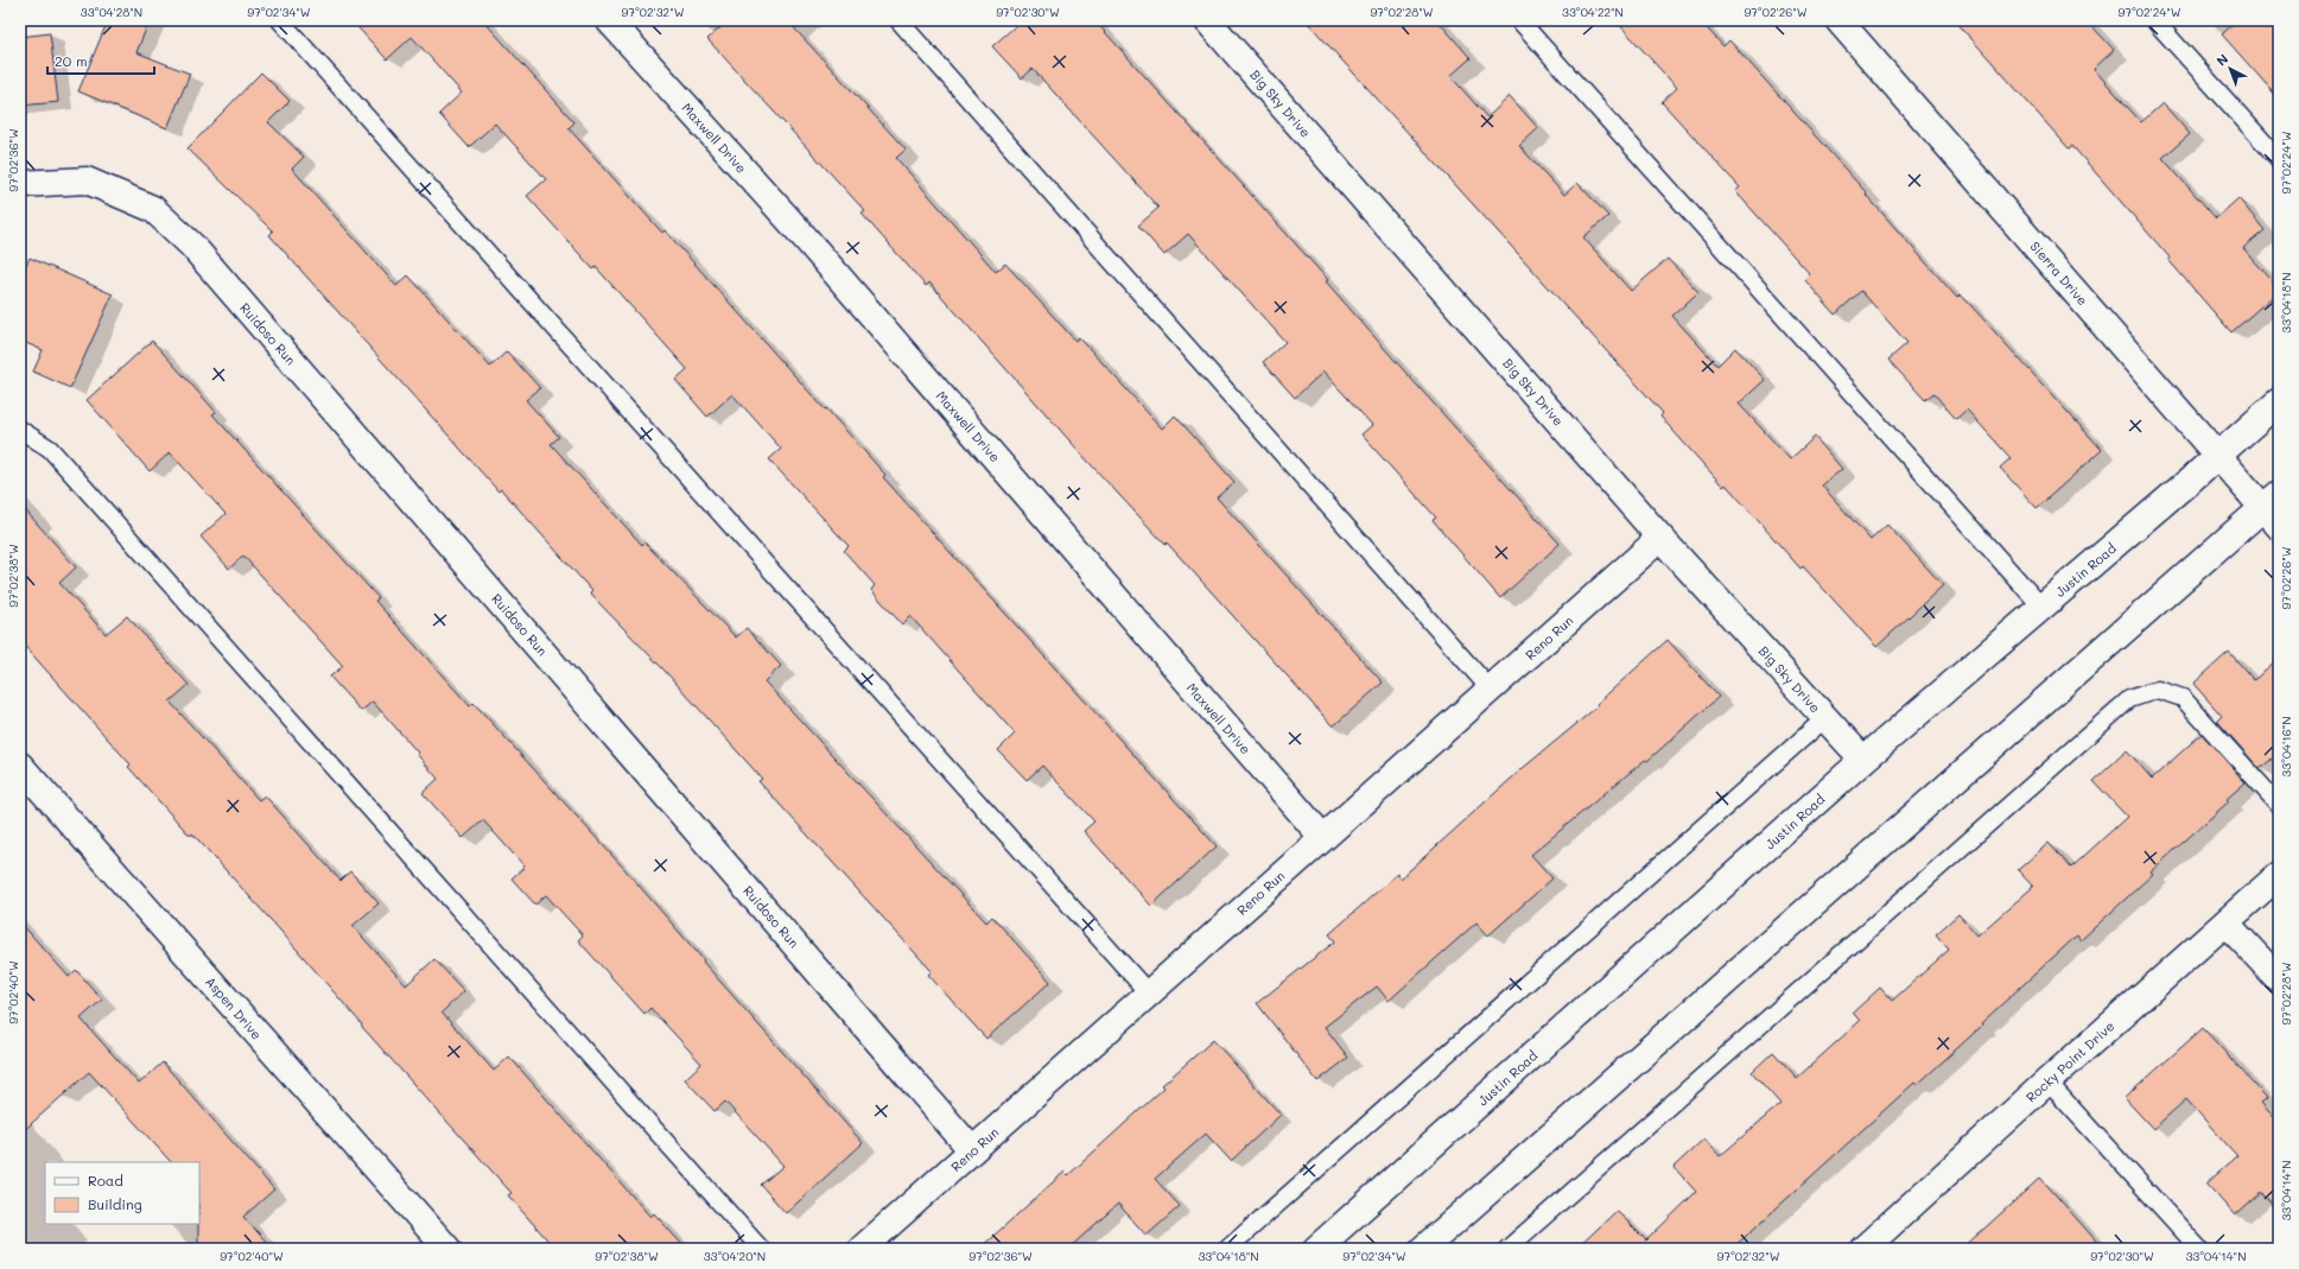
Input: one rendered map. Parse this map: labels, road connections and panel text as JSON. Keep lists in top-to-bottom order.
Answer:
{
  "streets": {
    "street": [
      "Big Sky Drive",
      "Maxwell Drive",
      "Sierra Drive",
      "Ruidoso Run",
      "Justin Road",
      "Reno Run",
      "Aspen Drive",
      "Rocky Point Drive"
    ]
  },
  "crossings": [
    ["Big Sky Drive", "Justin Road"],
    ["Big Sky Drive", "Reno Run"],
    ["Maxwell Drive", "Reno Run"],
    ["Sierra Drive", "Justin Road"],
    ["Ruidoso Run", "Reno Run"]
  ],
  "legend": ["Road", "Building"],
  "scale_bar": "20 m",
  "north": "top left",
  "coordinates": [
    "33°04'28\"N",
    "97°02'34\"W",
    "97°02'32\"W",
    "97°02'30\"W",
    "97°02'28\"W",
    "33°04'22\"N",
    "97°02'26\"W",
    "97°02'24\"W",
    "97°02'36\"W",
    "33°04'18\"N",
    "97°02'38\"W",
    "33°04'16\"N",
    "97°02'40\"W",
    "33°04'14\"N",
    "33°04'20\"N"
  ]
}
